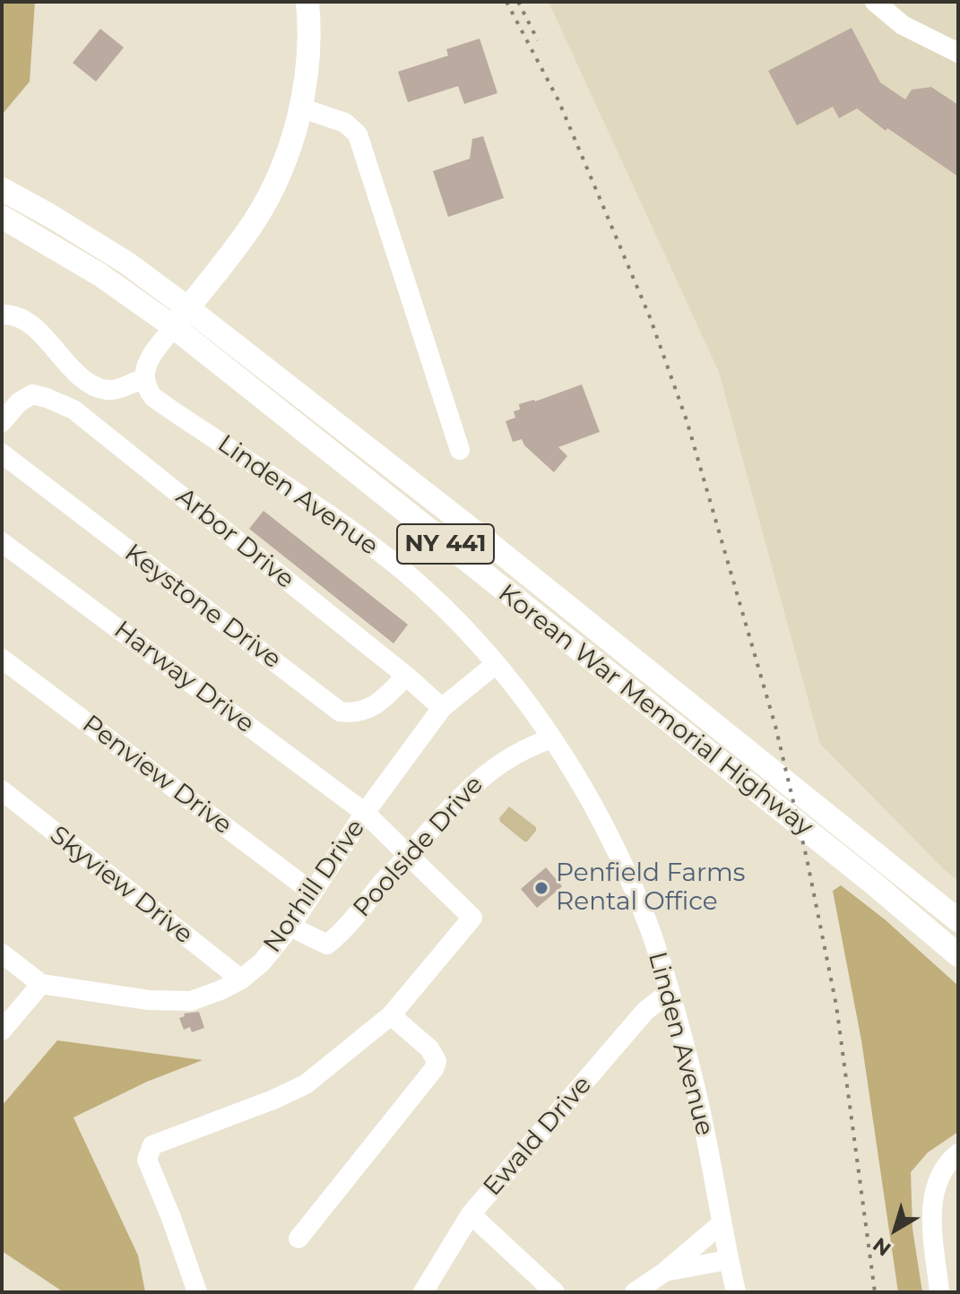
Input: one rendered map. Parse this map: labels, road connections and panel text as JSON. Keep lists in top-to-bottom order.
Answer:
{
  "streets": {
    "main road": ["NY 441", "Korean War Memorial Highway"],
    "street": [
      "Linden Avenue",
      "Arbor Drive",
      "Keystone Drive",
      "Harway Drive",
      "Penview Drive",
      "Poolside Drive",
      "Skyview Drive",
      "Norhill Drive",
      "Ewald Drive"
    ]
  },
  "crossings": [
    ["Linden Avenue", "Poolside Drive"],
    ["Linden Avenue", "Norhill Drive"],
    ["Linden Avenue", "Ewald Drive"],
    ["Arbor Drive", "Keystone Drive"],
    ["Arbor Drive", "Norhill Drive"],
    ["Harway Drive", "Poolside Drive"],
    ["Harway Drive", "Norhill Drive"],
    ["Penview Drive", "Norhill Drive"],
    ["Poolside Drive", "Norhill Drive"],
    ["Skyview Drive", "Norhill Drive"]
  ],
  "places": ["Penfield Farms Rental Office"],
  "north": "bottom left"
}
